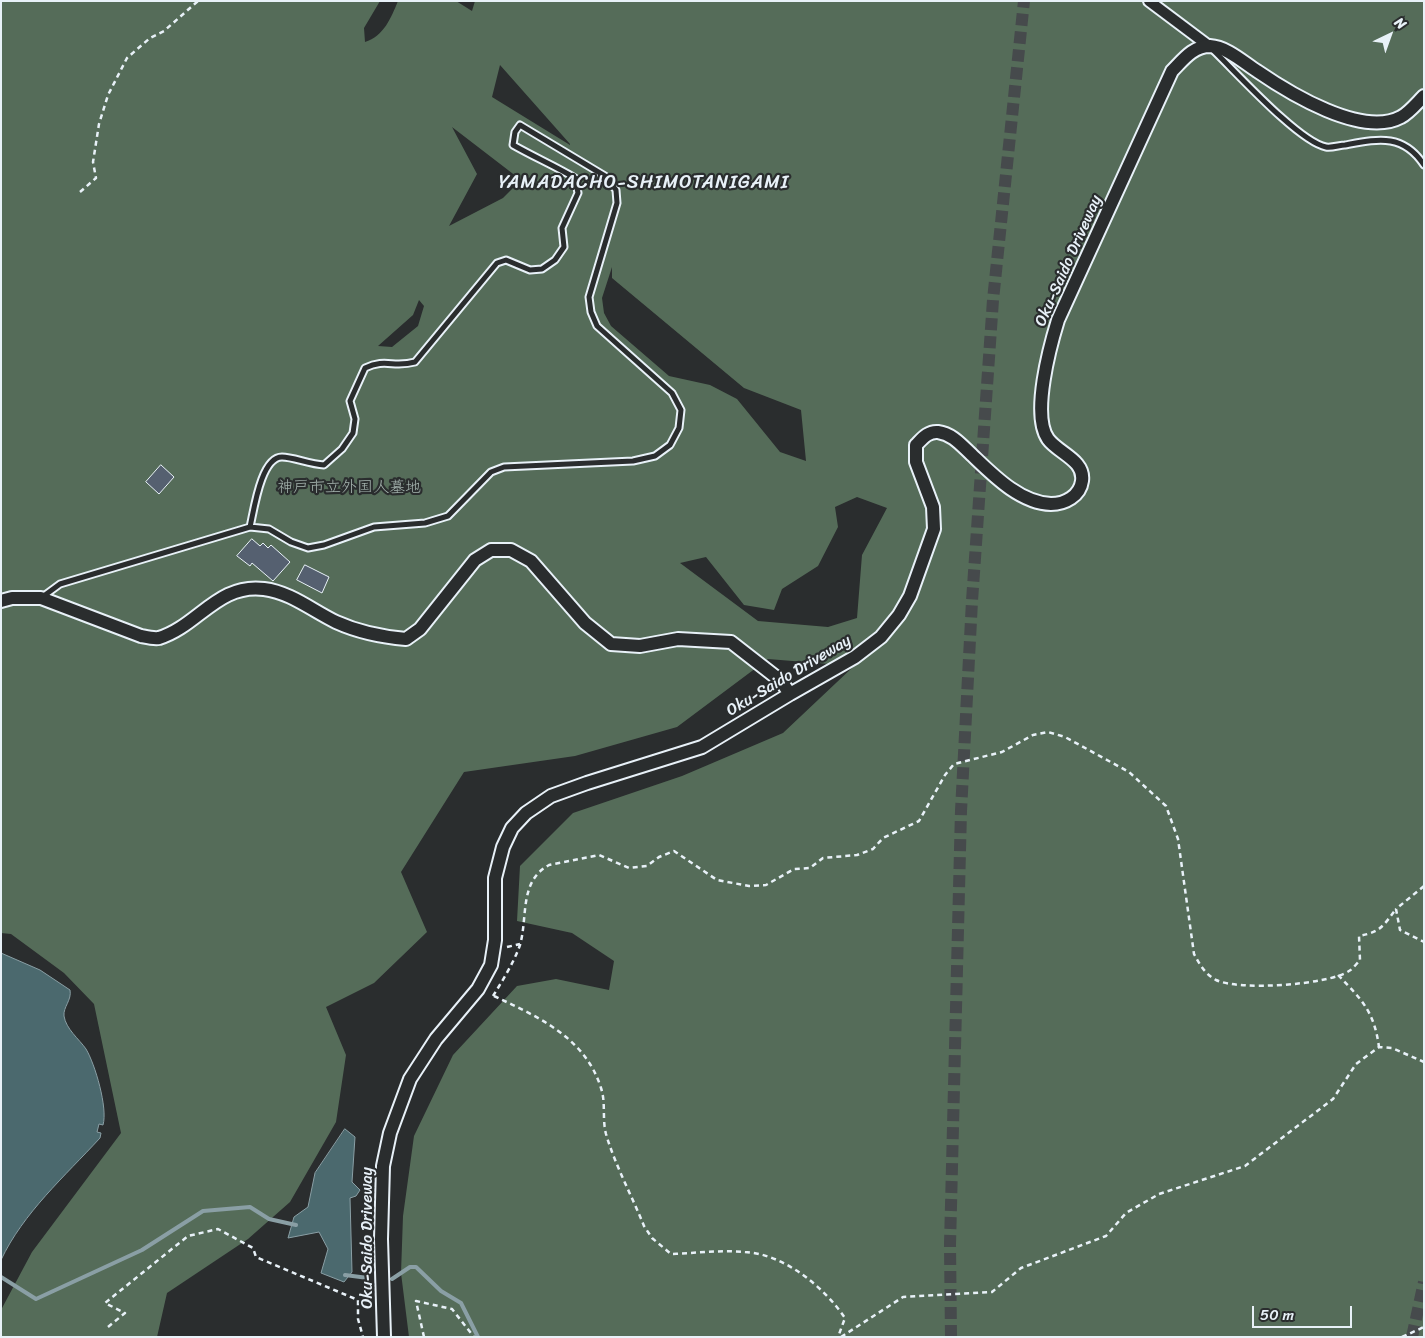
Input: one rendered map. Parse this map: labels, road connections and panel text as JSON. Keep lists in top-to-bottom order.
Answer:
{
  "streets": {
    "street": ["Oku-Saido Driveway"]
  },
  "districts": ["YAMADACHO-SHIMOTANIGAMI"],
  "parks": ["神戸市立外国人墓地"],
  "scale_bar": "50 m",
  "north": "top right"
}
